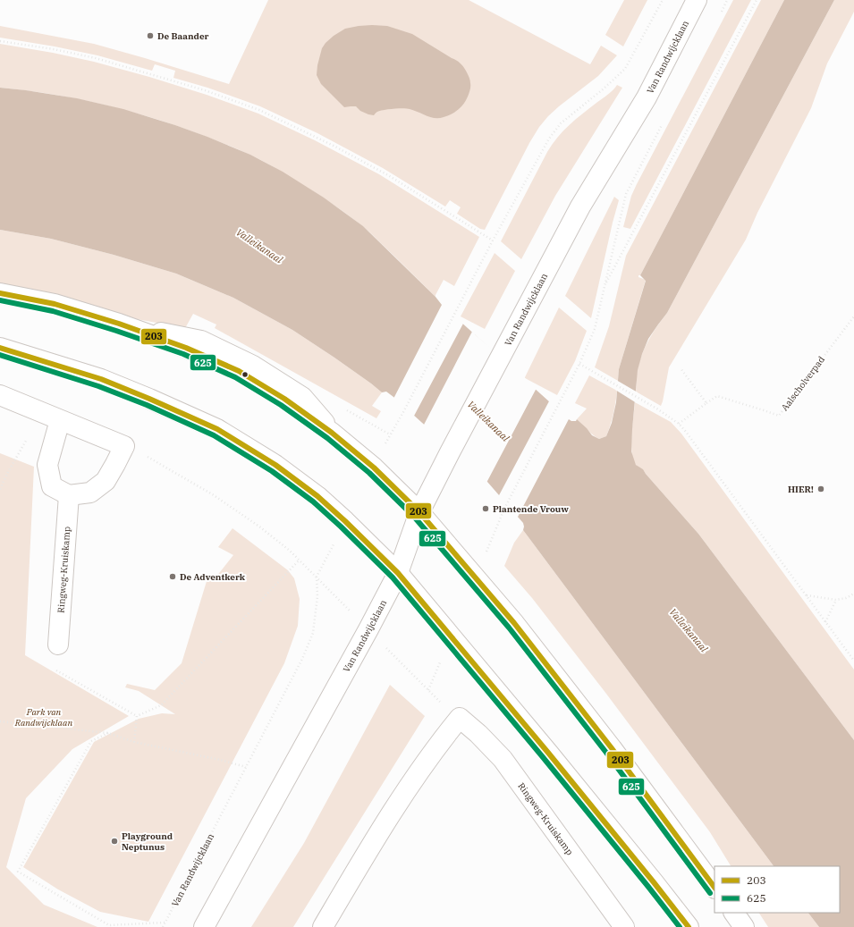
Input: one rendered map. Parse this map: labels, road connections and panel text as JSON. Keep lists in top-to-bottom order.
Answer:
{
  "streets": {
    "main road": ["Van Randwijcklaan", "Ringweg-Kruiskamp"],
    "path": ["Aalscholverpad"]
  },
  "water": ["Valleikanaal"],
  "parks": ["Park van Randwijcklaan"],
  "places": [
    "De Baander",
    "HIER!",
    "Plantende Vrouw",
    "De Adventkerk",
    "Playground Neptunus"
  ],
  "lines": ["transit line 203", "transit line 625"],
  "legend": ["203", "625"]
}
